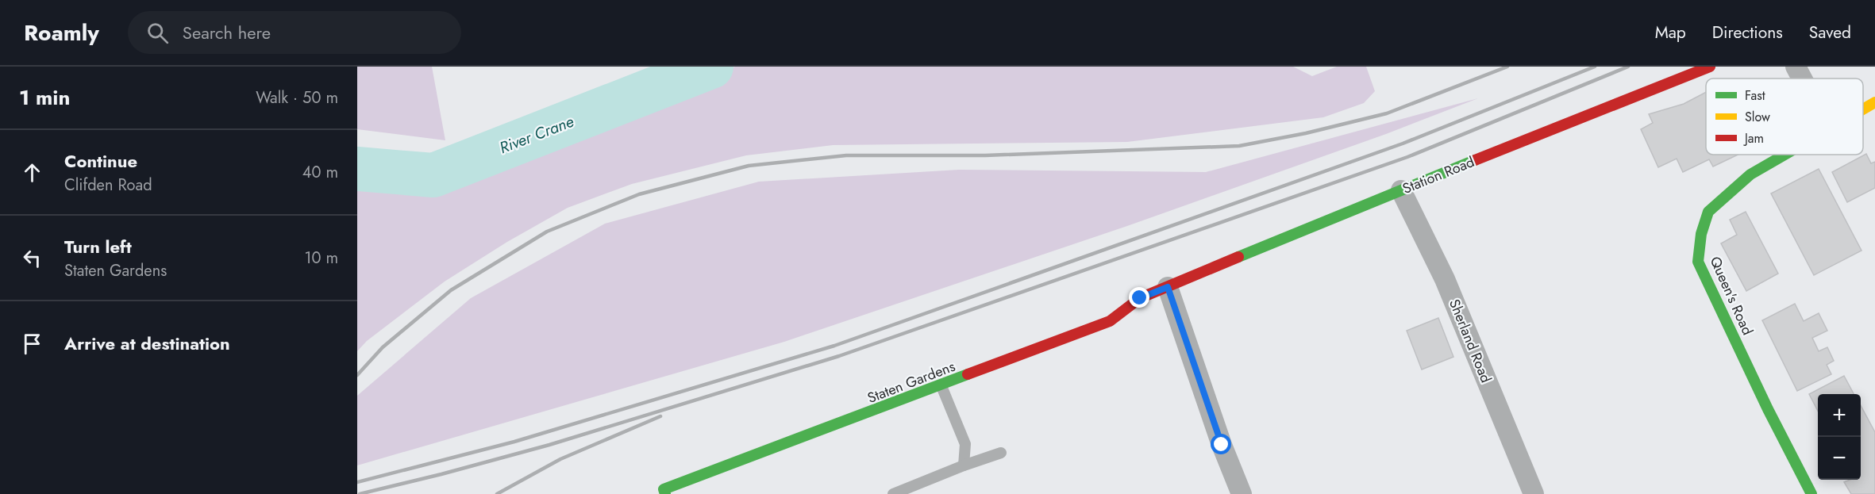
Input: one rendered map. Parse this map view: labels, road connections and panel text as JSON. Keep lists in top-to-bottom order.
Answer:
{
  "streets": {
    "street": [
      "Station Road",
      "Queen's Road",
      "Sherland Road",
      "Staten Gardens"
    ]
  },
  "crossings": [
    ["Station Road", "Sherland Road"],
    ["Station Road", "Staten Gardens"]
  ],
  "water": ["River Crane"],
  "legend": ["Fast", "Slow", "Jam"],
  "page": {
    "header": "Roamly",
    "search": "Search here",
    "nav": ["Map", "Directions", "Saved"],
    "heading": ["1 min", "Walk · 50 m"],
    "list": [
      ["Continue", "Clifden Road", "40 m"],
      ["Turn left", "Staten Gardens", "10 m"],
      "Arrive at destination"
    ],
    "map_buttons": ["+", "−"]
  }
}
